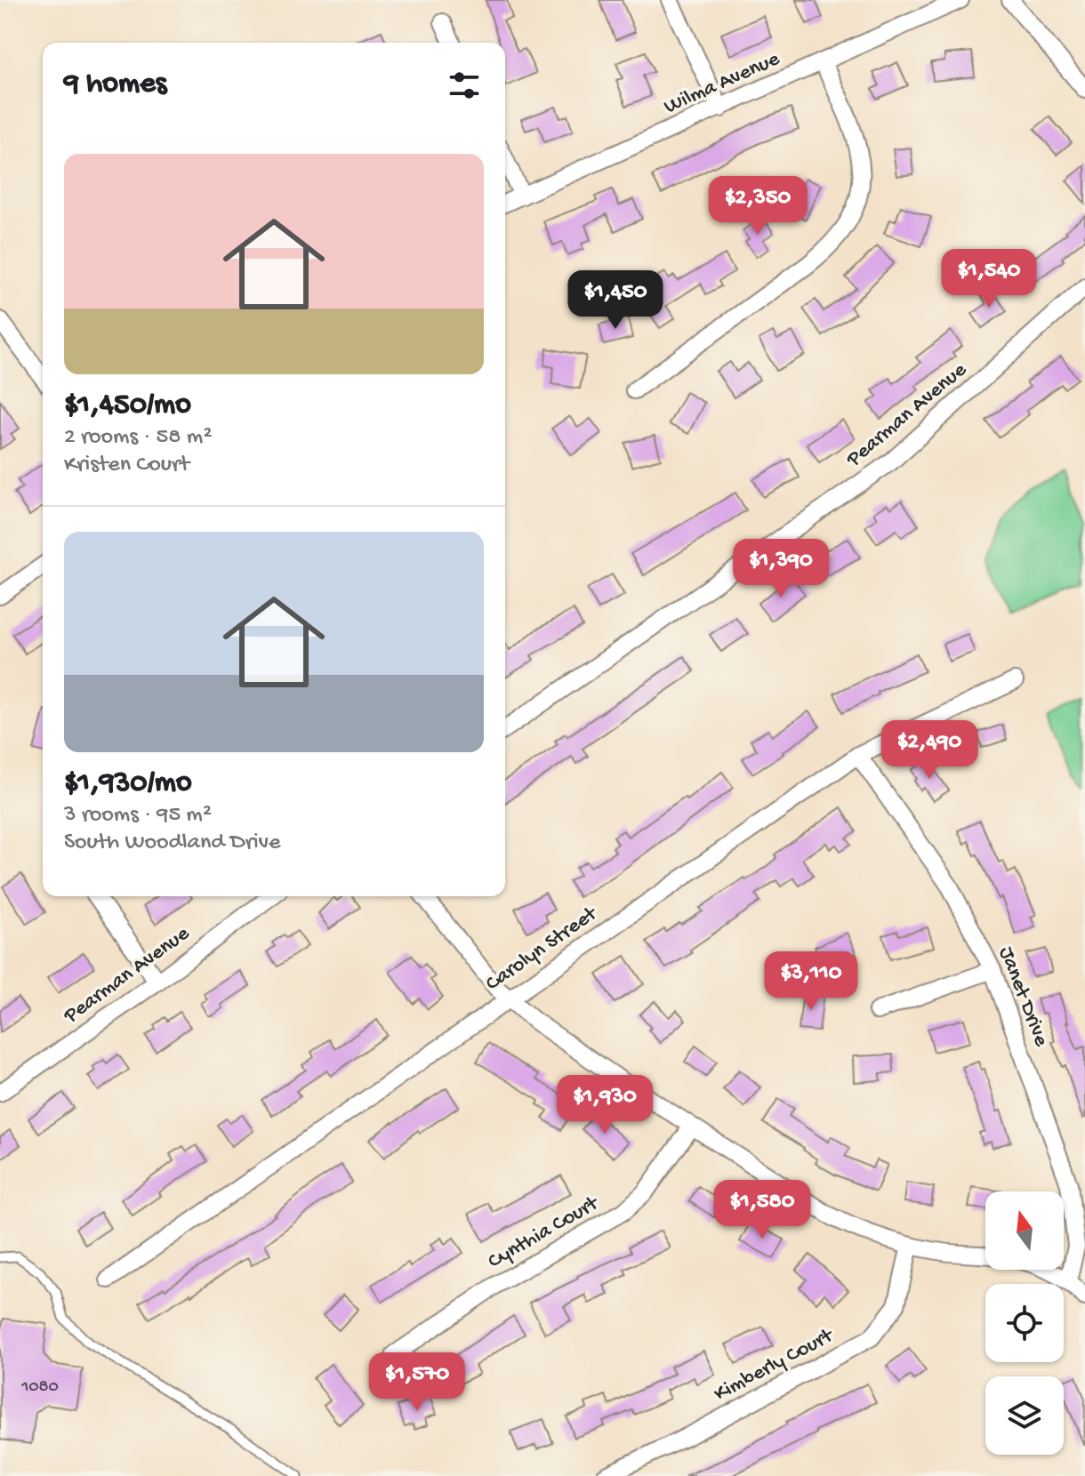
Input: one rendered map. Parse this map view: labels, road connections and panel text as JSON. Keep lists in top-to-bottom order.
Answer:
{
  "streets": {
    "street": [
      "Wilma Avenue",
      "Pearman Avenue",
      "Carolyn Street",
      "Janet Drive",
      "Cynthia Court",
      "Kimberly Court"
    ]
  },
  "crossings": [
    ["Carolyn Street", "Janet Drive"]
  ],
  "house_numbers": ["1080"],
  "north": "top",
  "page": {
    "heading": "9 homes",
    "list": [
      {
        "name": "$1,450/mo",
        "note": "2 rooms · 58 m² · Kristen Court"
      },
      {
        "name": "$1,930/mo",
        "note": "3 rooms · 95 m² · South Woodland Drive"
      }
    ],
    "price": [
      "$2,350",
      "$1,540",
      "$1,450",
      "$1,390",
      "$2,490",
      "$3,110",
      "$1,930",
      "$1,580",
      "$1,570"
    ]
  }
}
